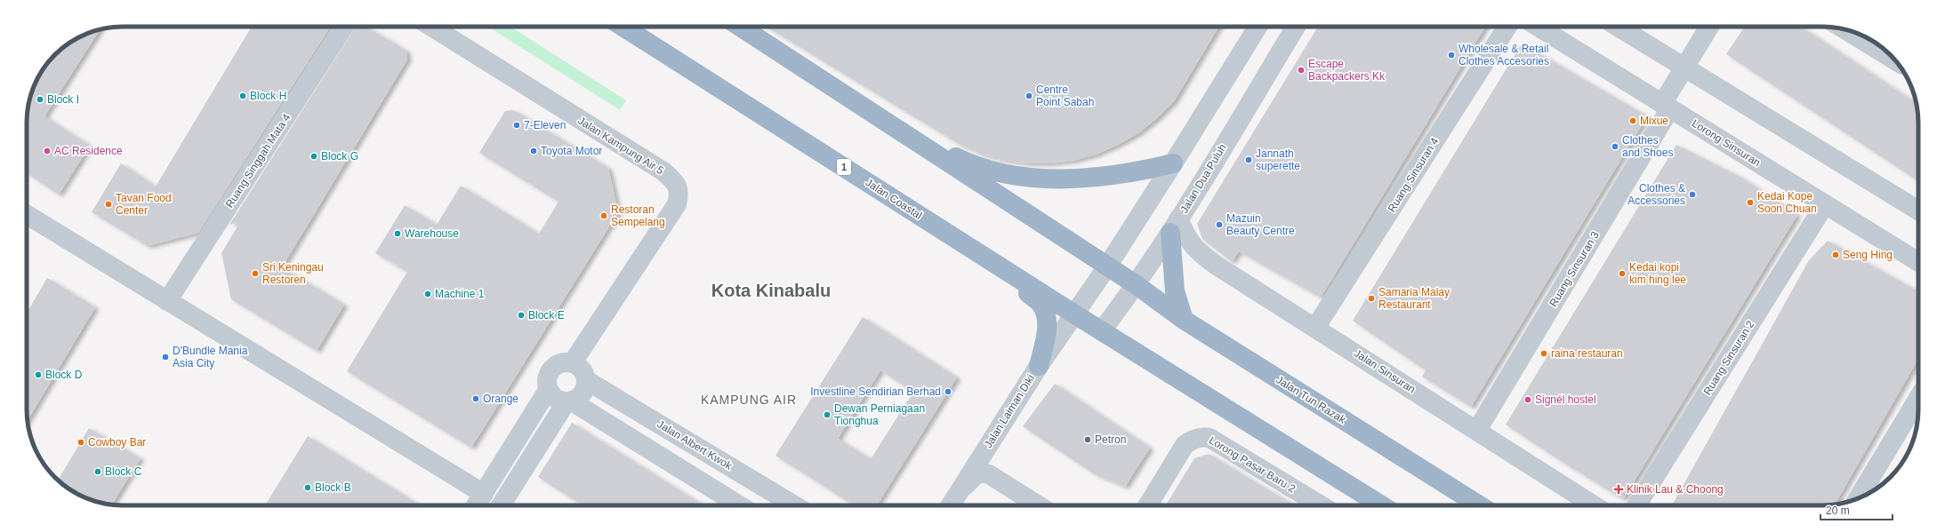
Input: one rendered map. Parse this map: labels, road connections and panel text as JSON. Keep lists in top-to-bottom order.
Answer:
{
  "streets": {
    "highway": ["1", "Jalan Coastal", "Jalan Tun Razak"],
    "street": [
      "Lorong Sinsuran",
      "Jalan Kampung Air 5",
      "Ruang Singgah Mata 4",
      "Ruang Sinsuran 4",
      "Jalan Dua Puluh",
      "Ruang Sinsuran 3",
      "Ruang Sinsuran 2",
      "Jalan Sinsuran",
      "Jalan Laiman Diki",
      "Jalan Albert Kwok",
      "Lorong Pasar Baru 2"
    ]
  },
  "crossings": [
    ["Lorong Sinsuran", "Ruang Sinsuran 3"],
    ["Lorong Sinsuran", "Ruang Sinsuran 2"],
    ["Jalan Kampung Air 5", "Jalan Albert Kwok"],
    ["Ruang Sinsuran 4", "Jalan Sinsuran"],
    ["Jalan Dua Puluh", "Jalan Coastal"],
    ["Jalan Dua Puluh", "Jalan Sinsuran"],
    ["Jalan Dua Puluh", "Jalan Tun Razak"],
    ["Jalan Coastal", "Jalan Laiman Diki"],
    ["Ruang Sinsuran 3", "Jalan Sinsuran"]
  ],
  "districts": ["Kota Kinabalu", "KAMPUNG AIR"],
  "places": {
    "other": [
      "Wholesale & Retail Clothes Accesories",
      "Escape Backpackers Kk",
      "Block H",
      "Centre Point Sabah",
      "Block I",
      "Mixue",
      "7-Eleven",
      "Clothes and Shoes",
      "AC Residence",
      "Toyota Motor",
      "Block G",
      "Jannath superette",
      "Clothes & Accessories",
      "Kedai Kope Soon Chuan",
      "Tavan Food Center",
      "Restoran Sempelang",
      "Mazuin Beauty Centre",
      "Warehouse",
      "Seng Hing",
      "Sri Keningau Restoren",
      "Kedai kopi kim hing lee",
      "Machine 1",
      "Samaria Malay Restaurant",
      "Block E",
      "raina restauran",
      "D'Bundle Mania Asia City",
      "Block D",
      "Investline Sendirian Berhad",
      "Orange",
      "Signél hostel",
      "Dewan Perniagaan Tionghua",
      "Petron",
      "Cowboy Bar",
      "Block C",
      "Block B"
    ],
    "health": ["Klinik Lau & Choong"]
  },
  "scale_bar": "20 m"
}
